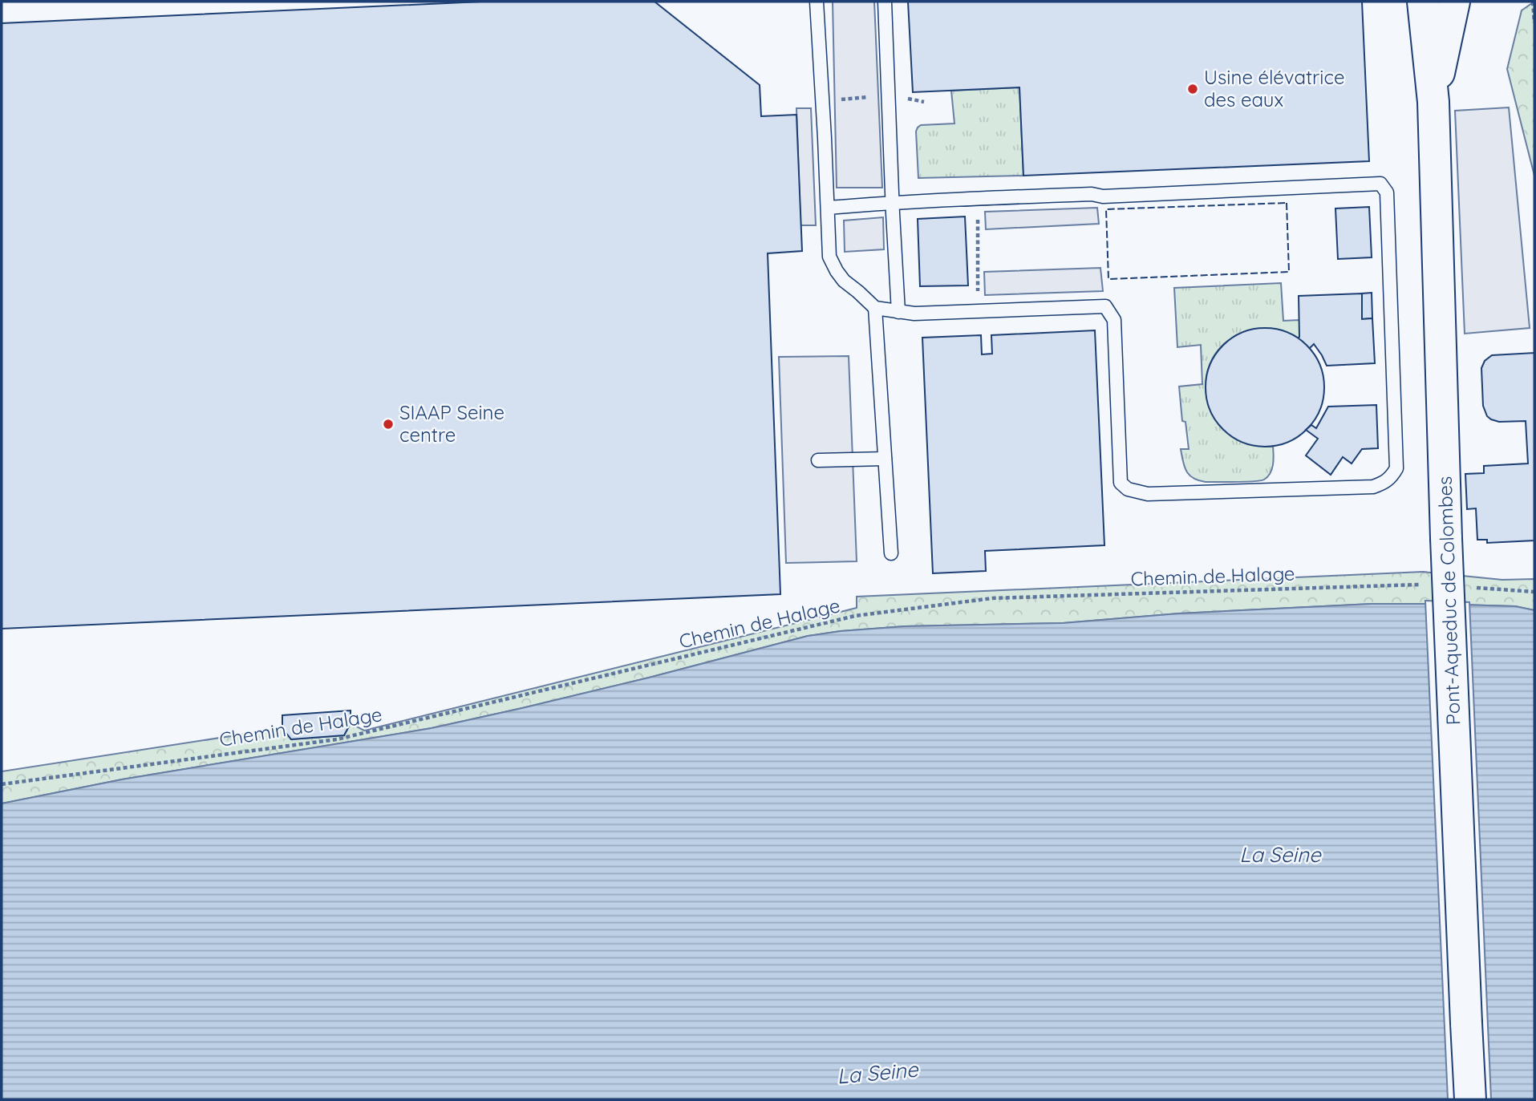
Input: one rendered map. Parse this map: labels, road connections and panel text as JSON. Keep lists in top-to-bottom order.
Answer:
{
  "streets": {
    "street": ["Pont-Aqueduc de Colombes"],
    "path": ["Chemin de Halage"]
  },
  "water": ["La Seine"],
  "places": ["Usine élévatrice des eaux", "SIAAP Seine centre"]
}
